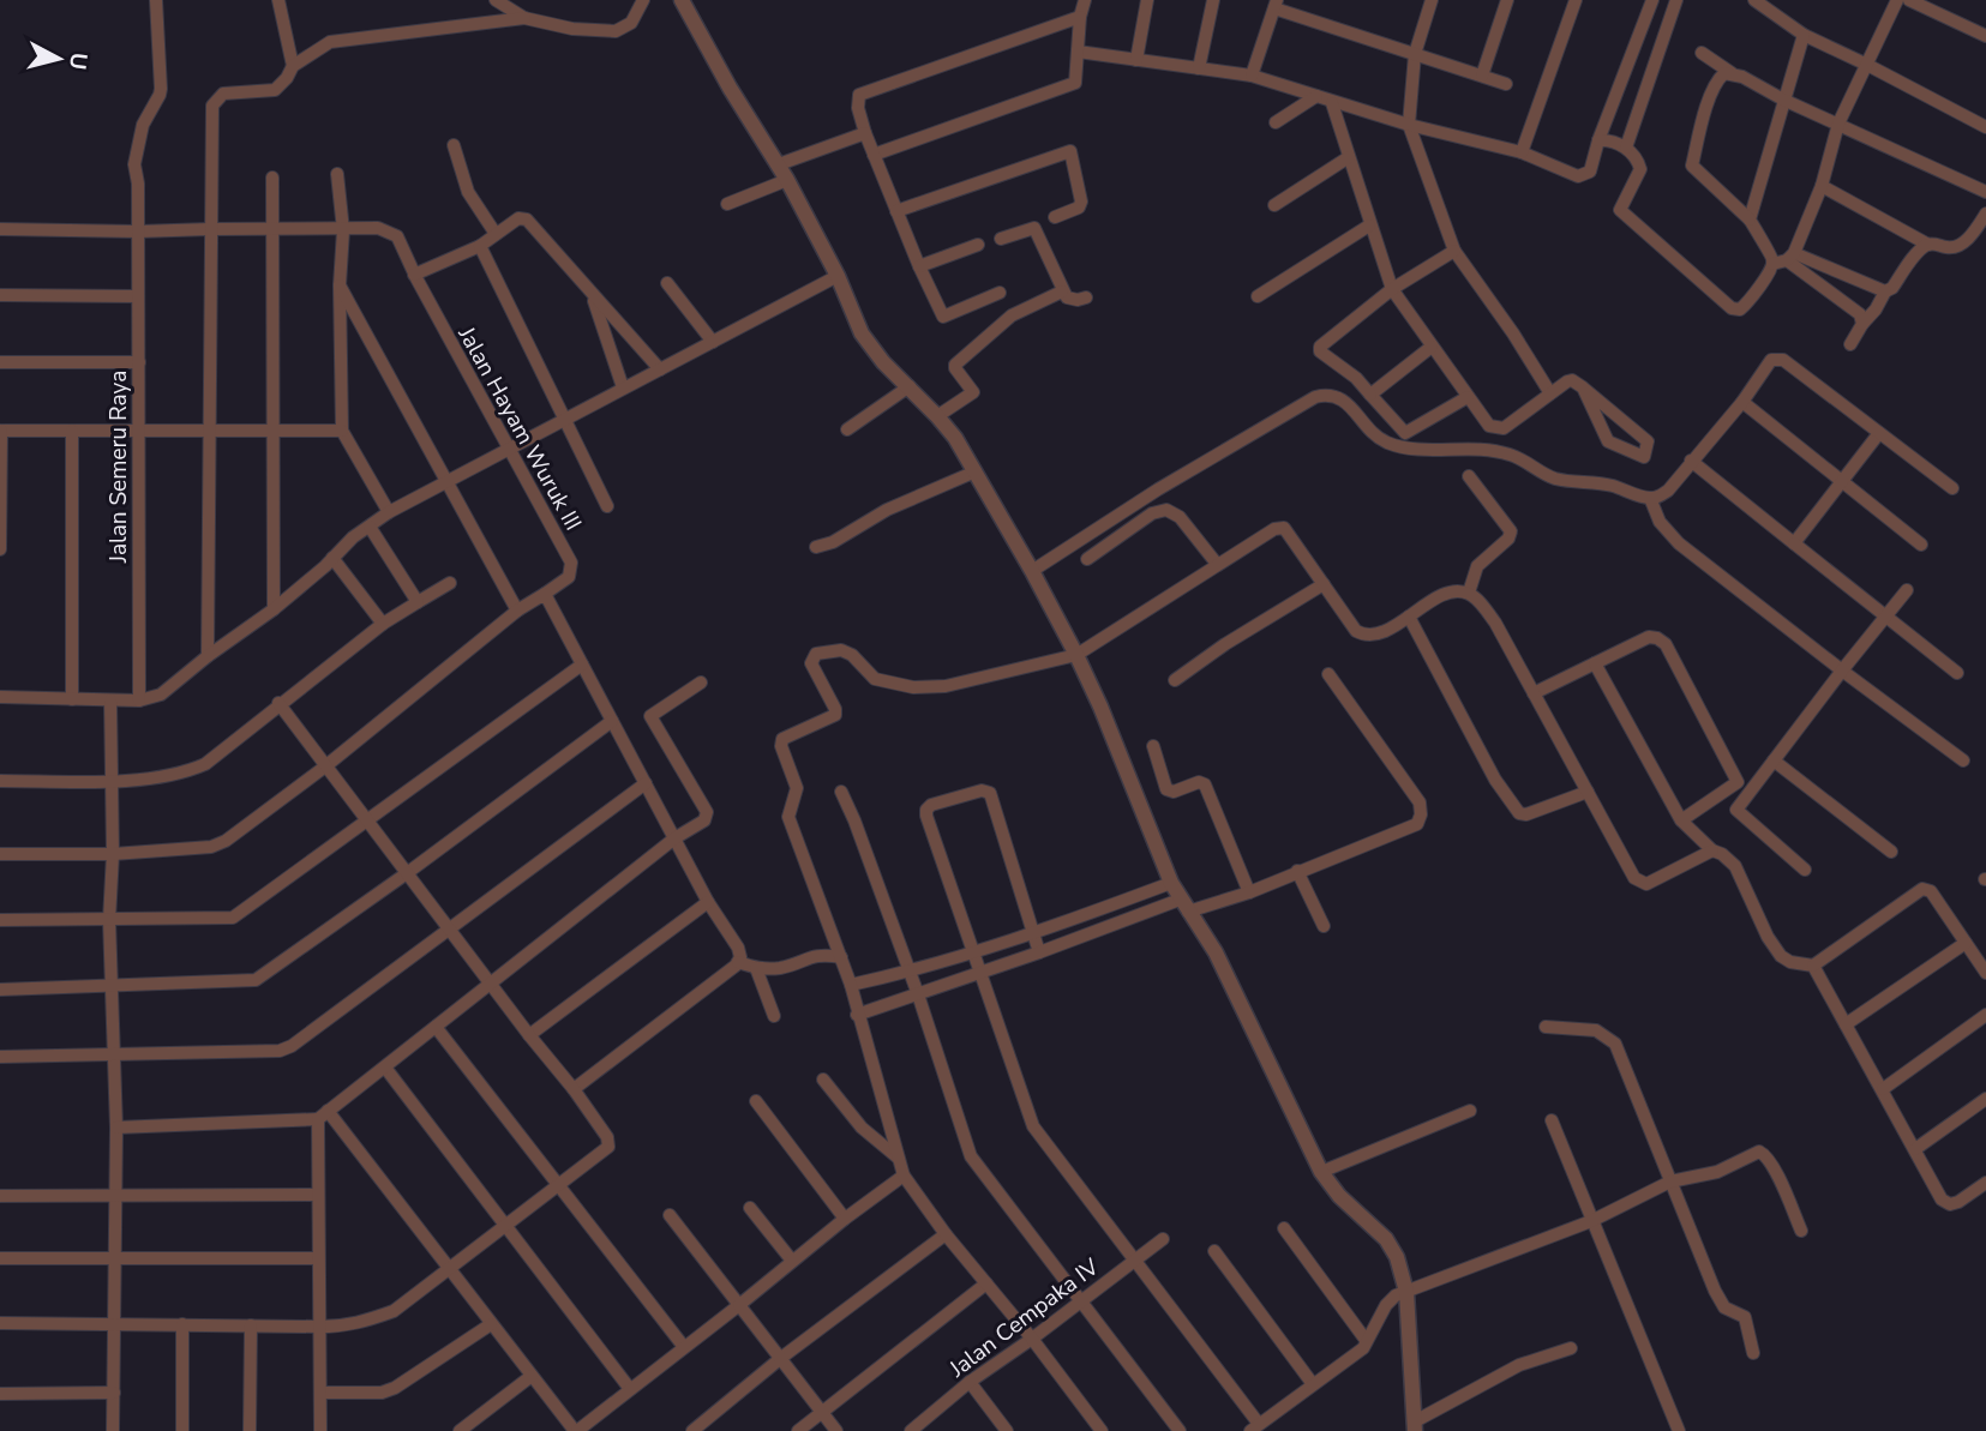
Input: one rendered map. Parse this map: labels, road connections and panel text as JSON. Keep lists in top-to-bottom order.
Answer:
{
  "streets": {
    "street": ["Jalan Hayam Wuruk III", "Jalan Semeru Raya", "Jalan Cempaka IV"]
  },
  "north": "right"
}
